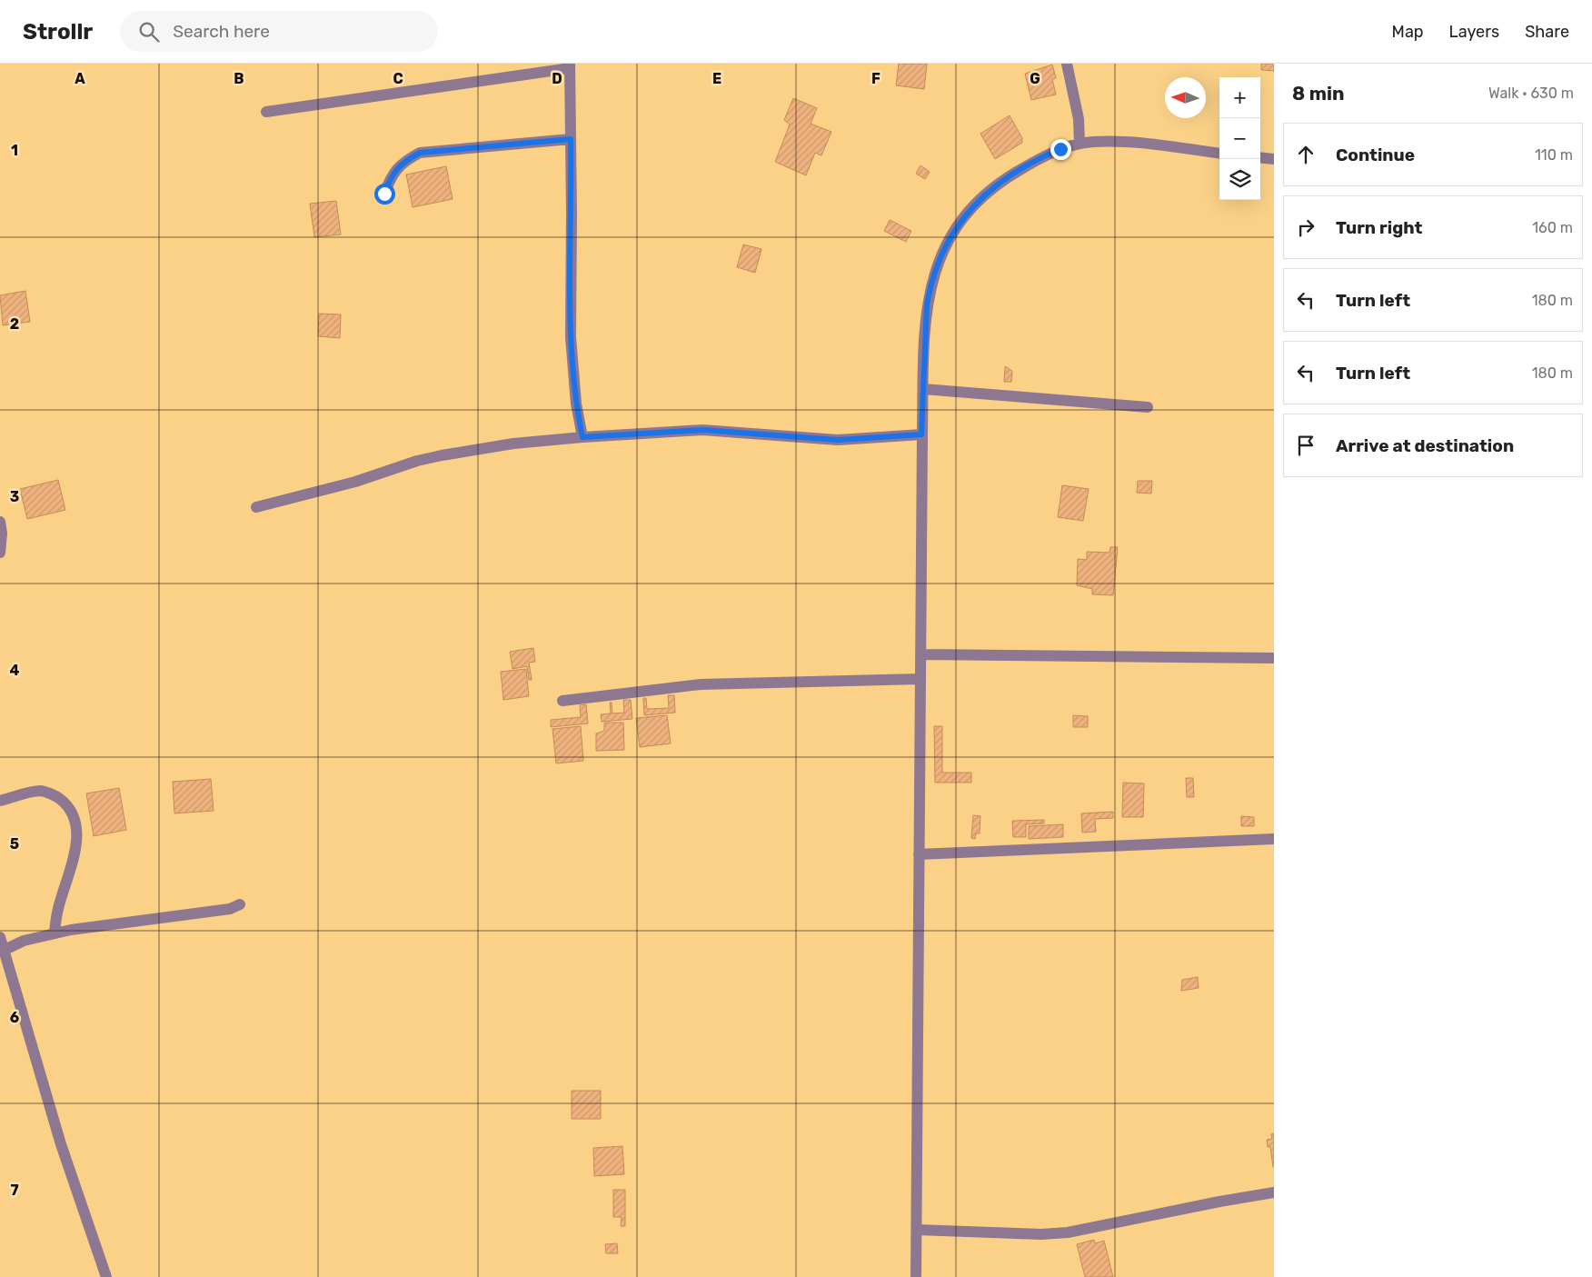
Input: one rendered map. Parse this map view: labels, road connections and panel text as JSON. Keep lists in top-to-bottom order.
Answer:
{
  "north": "left",
  "page": {
    "header": "Strollr",
    "search": "Search here",
    "nav": ["Map", "Layers", "Share"],
    "heading": ["8 min", "Walk · 630 m"],
    "map_buttons": ["+", "−"],
    "list": [
      ["Continue", "110 m"],
      ["Turn right", "160 m"],
      ["Turn left", "180 m"],
      ["Turn left", "180 m"],
      "Arrive at destination"
    ]
  },
  "grid": {
    "columns": [
      "A",
      "B",
      "C",
      "D",
      "E",
      "F",
      "G"
    ],
    "rows": [
      "1",
      "2",
      "3",
      "4",
      "5",
      "6",
      "7"
    ]
  }
}
